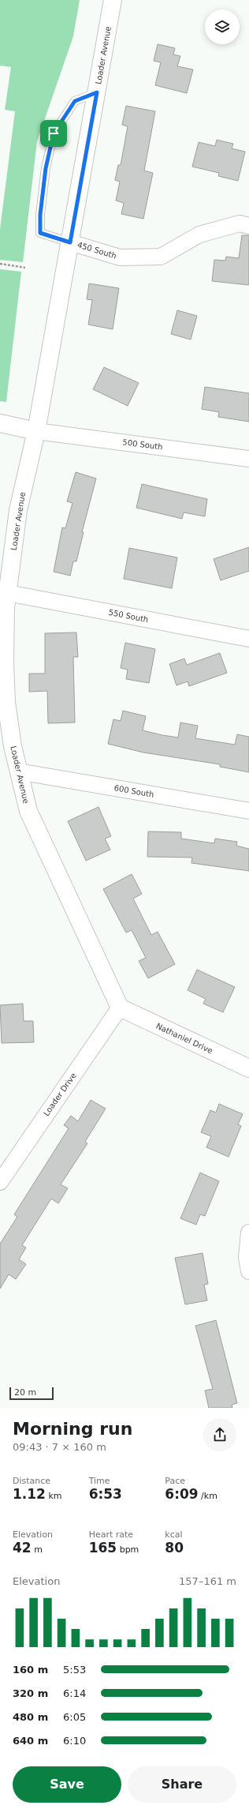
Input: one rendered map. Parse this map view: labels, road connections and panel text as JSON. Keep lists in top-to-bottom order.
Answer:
{
  "streets": {
    "street": [
      "Loader Avenue",
      "450 South",
      "500 South",
      "550 South",
      "600 South",
      "Nathaniel Drive",
      "Loader Drive"
    ]
  },
  "crossings": [
    ["Loader Avenue", "450 South"],
    ["Loader Avenue", "500 South"],
    ["Loader Avenue", "550 South"],
    ["Loader Avenue", "600 South"],
    ["Loader Avenue", "Nathaniel Drive"],
    ["Loader Avenue", "Loader Drive"],
    ["Nathaniel Drive", "Loader Drive"]
  ],
  "scale_bar": "20 m",
  "page": {
    "scale": "20 m",
    "heading": ["Morning run", "09:43 · 7 × 160 m"],
    "stats": [
      ["Distance", "1.12 km"],
      ["Time", "6:53"],
      ["Pace", "6:09 /km"],
      ["Elevation", "42 m"],
      ["Heart rate", "165 bpm"],
      ["kcal", "80"]
    ],
    "chart": ["Elevation", "157–161 m"],
    "list": [
      {
        "name": "160 m",
        "note": "5:53"
      },
      {
        "name": "320 m",
        "note": "6:14"
      },
      {
        "name": "480 m",
        "note": "6:05"
      },
      {
        "name": "640 m",
        "note": "6:10"
      }
    ],
    "buttons": ["Save", "Share"]
  }
}
